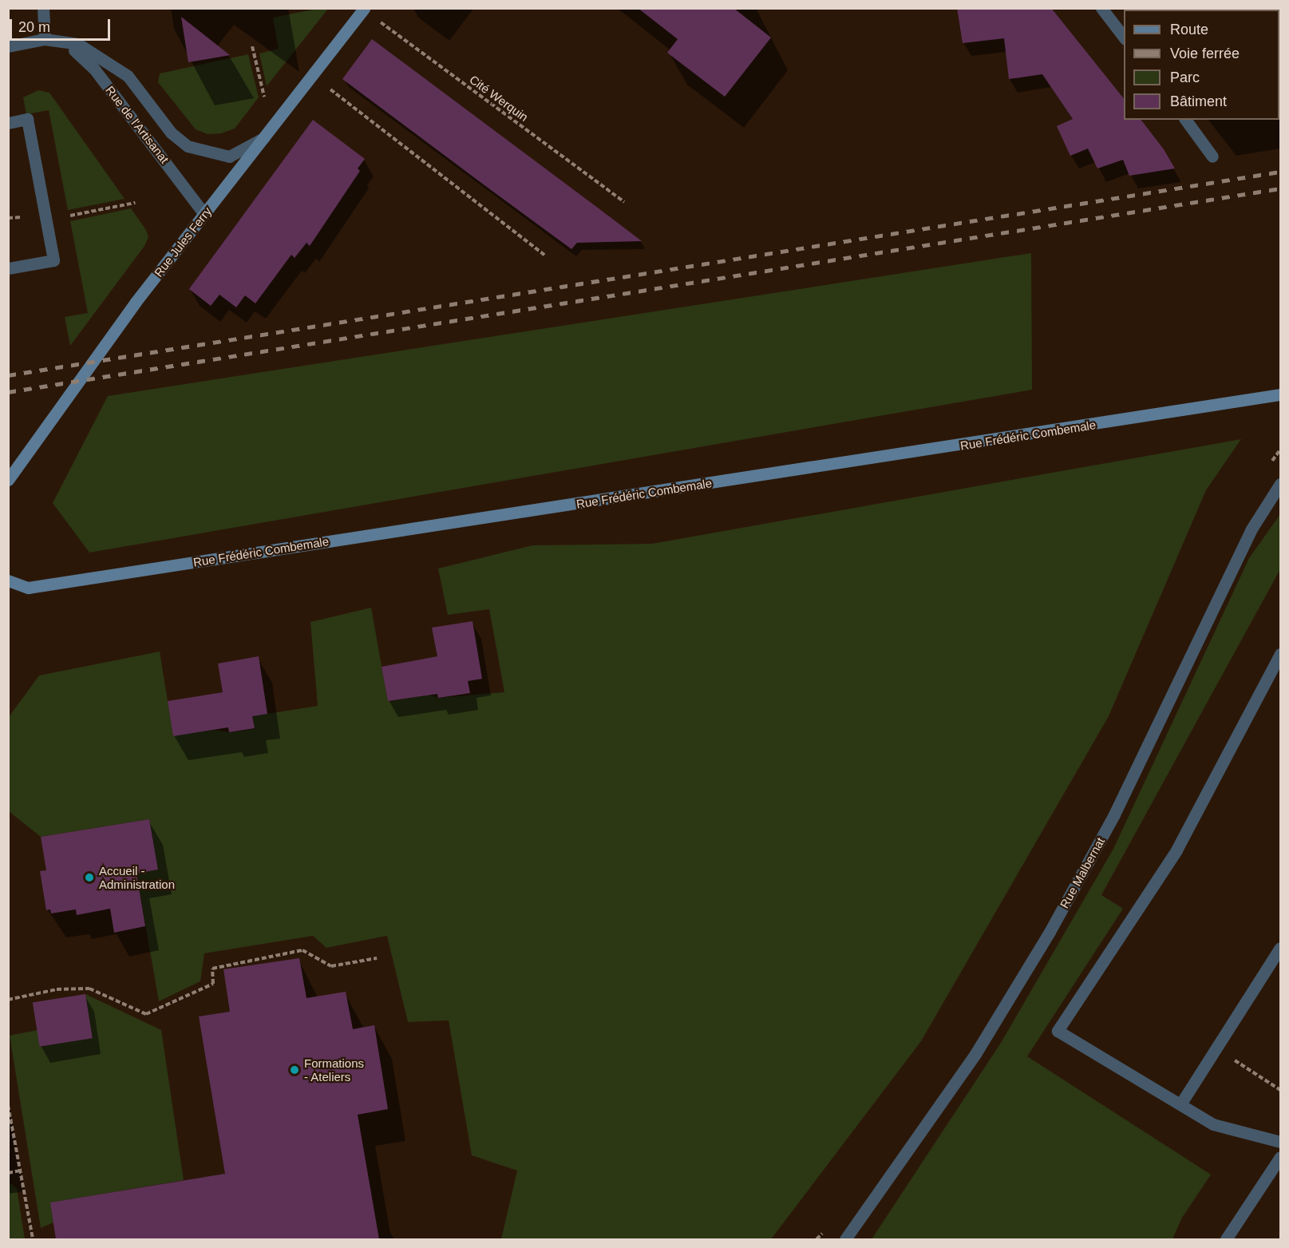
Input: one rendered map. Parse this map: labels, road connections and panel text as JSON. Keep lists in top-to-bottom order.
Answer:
{
  "streets": {
    "street": [
      "Rue de l'Artisanat",
      "Rue Jules Ferry",
      "Rue Frédéric Combemale",
      "Rue Malbernat"
    ],
    "path": ["Cité Werquin"]
  },
  "crossings": [
    ["Cité Werquin", "Rue Jules Ferry"],
    ["Rue de l'Artisanat", "Rue Jules Ferry"]
  ],
  "places": ["Accueil - Administration", "Formations - Ateliers"],
  "legend": [
    "Route",
    "Voie ferrée",
    "Parc",
    "Bâtiment"
  ],
  "scale_bar": "20 m"
}
